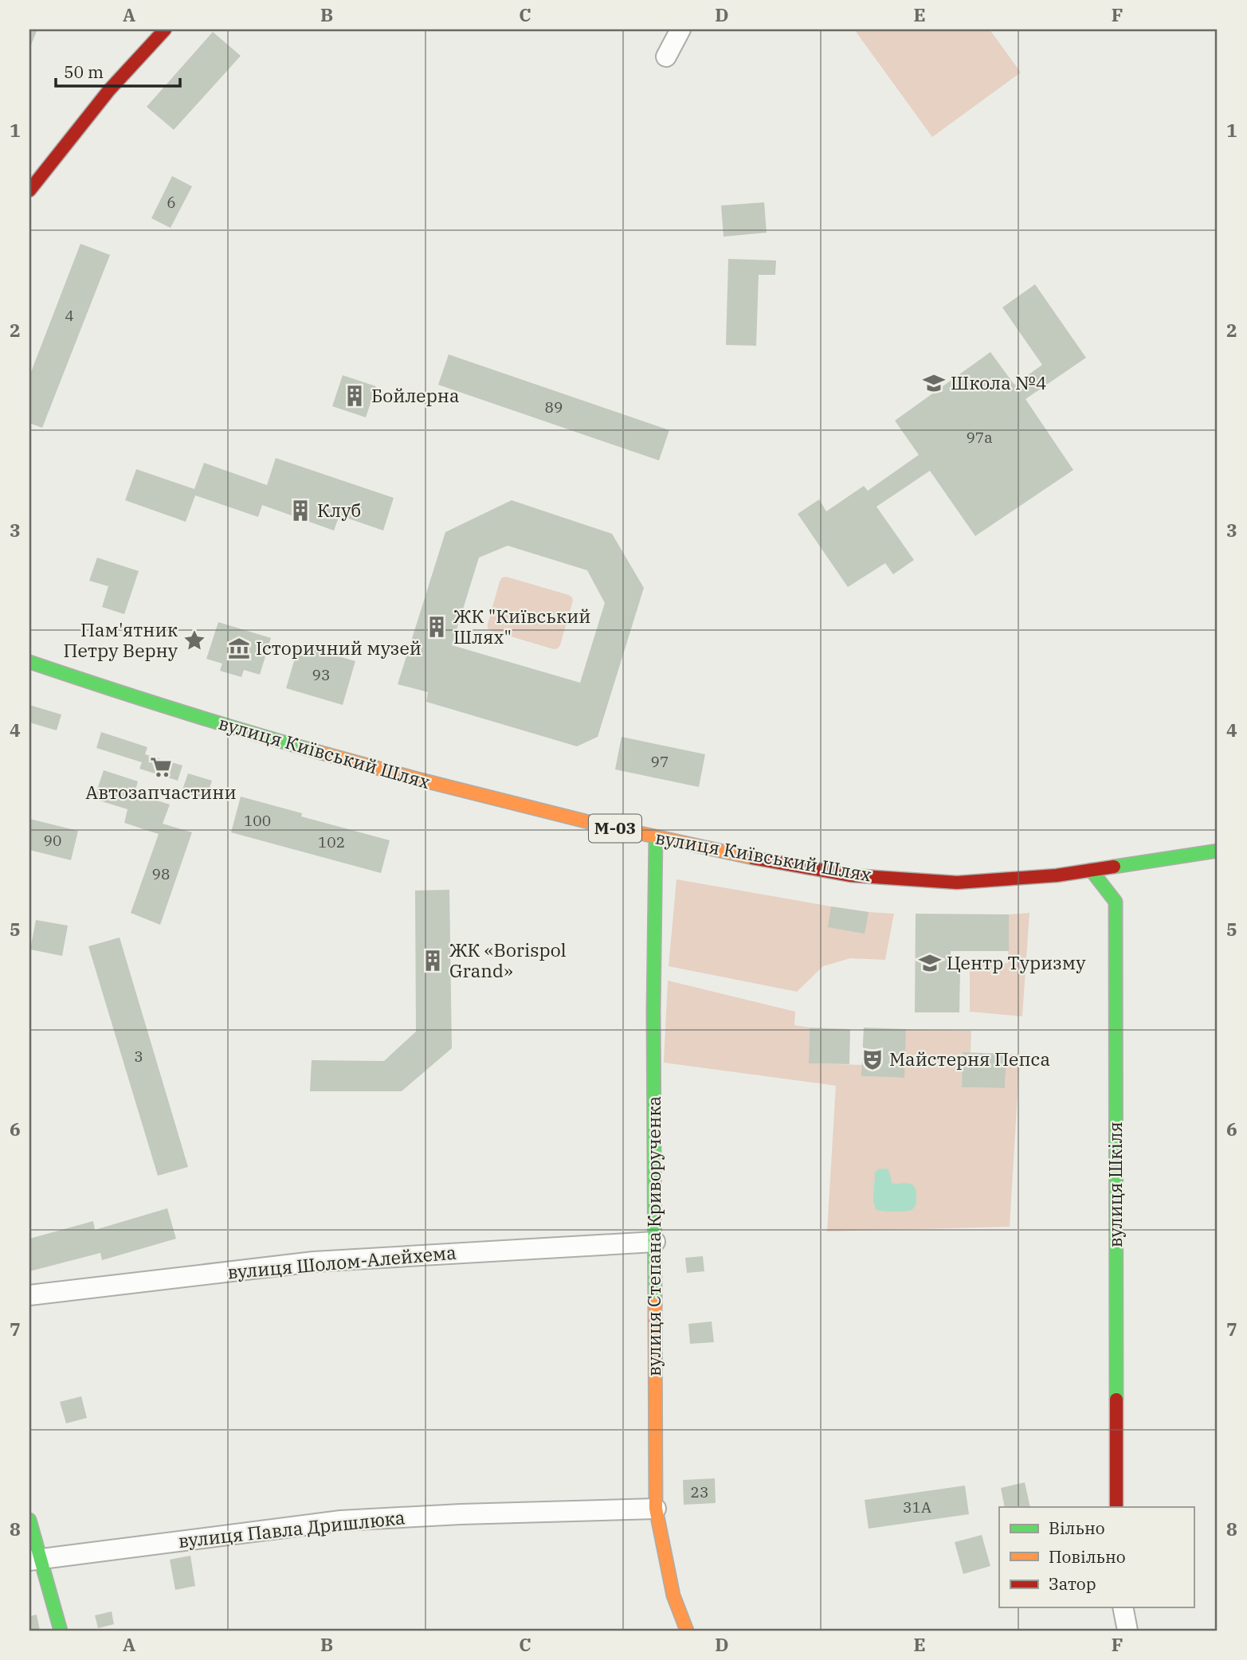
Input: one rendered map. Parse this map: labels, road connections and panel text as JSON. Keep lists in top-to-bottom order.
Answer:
{
  "streets": {
    "main road": [
      "вулиця Київський Шлях",
      "М-03",
      "вулиця Шкіля",
      "вулиця Степана Криворученка"
    ],
    "street": ["вулиця Шолом-Алейхема", "вулиця Павла Дришлюка"]
  },
  "crossings": [
    ["вулиця Київський Шлях", "вулиця Шкіля"],
    ["вулиця Київський Шлях", "вулиця Степана Криворученка"],
    ["вулиця Степана Криворученка", "вулиця Шолом-Алейхема"],
    ["вулиця Степана Криворученка", "вулиця Павла Дришлюка"]
  ],
  "places": {
    "school or university": ["Школа №4", "Центр Туризму"],
    "building": [
      "Бойлерна",
      "Клуб",
      "ЖК \"Київський Шлях\"",
      "ЖК «Borispol Grand»"
    ],
    "place": ["Пам'ятник Петру Верну"],
    "museum": ["Історичний музей"],
    "supermarket": ["Автозапчастини"],
    "theatre": ["Майстерня Пепса"]
  },
  "house_numbers": [
    "6",
    "4",
    "89",
    "97а",
    "93",
    "97",
    "100",
    "90",
    "102",
    "98",
    "3",
    "23",
    "31А"
  ],
  "legend": ["Вільно", "Повільно", "Затор"],
  "scale_bar": "50 m",
  "grid": {
    "columns": [
      "A",
      "B",
      "C",
      "D",
      "E",
      "F"
    ],
    "rows": [
      "1",
      "2",
      "3",
      "4",
      "5",
      "6",
      "7",
      "8"
    ]
  }
}
